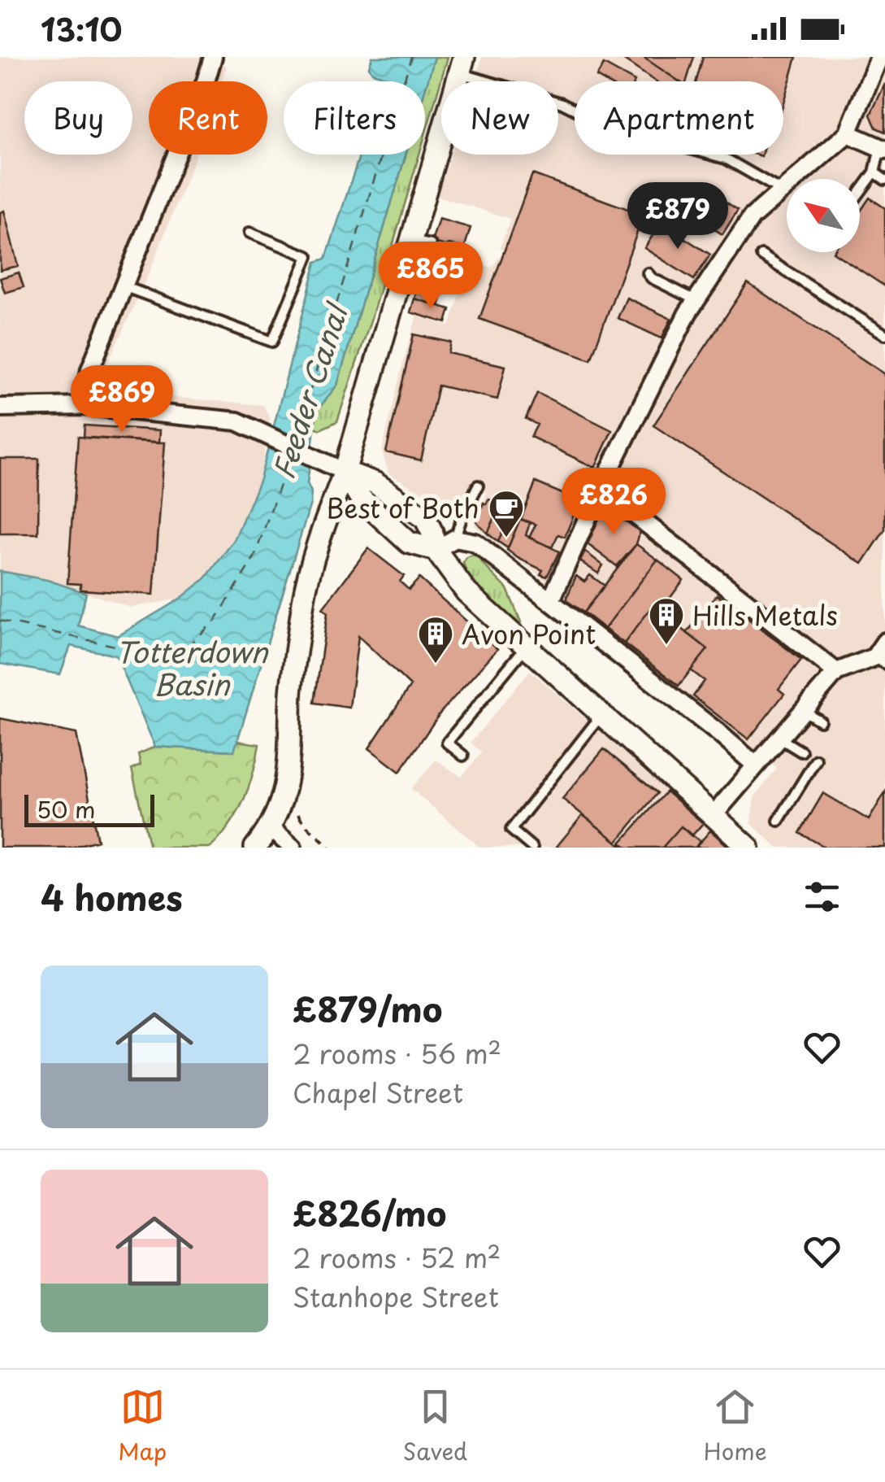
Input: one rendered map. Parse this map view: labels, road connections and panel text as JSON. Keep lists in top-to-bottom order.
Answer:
{
  "water": ["Feeder Canal", "Totterdown Basin"],
  "places": {
    "cafe": ["Best of Both"],
    "building": ["Hills Metals", "Avon Point"]
  },
  "scale_bar": "50 m",
  "north": "top left",
  "page": {
    "status": "13:10",
    "chip": [
      "Buy",
      "Rent",
      "Filters",
      "New",
      "Apartment"
    ],
    "price": [
      "£879",
      "£865",
      "£869",
      "£826"
    ],
    "scale": "50 m",
    "heading": "4 homes",
    "list": [
      {
        "name": "£879/mo",
        "note": "2 rooms · 56 m² · Chapel Street"
      },
      {
        "name": "£826/mo",
        "note": "2 rooms · 52 m² · Stanhope Street"
      }
    ],
    "tabs": ["Map", "Saved", "Home"]
  }
}
